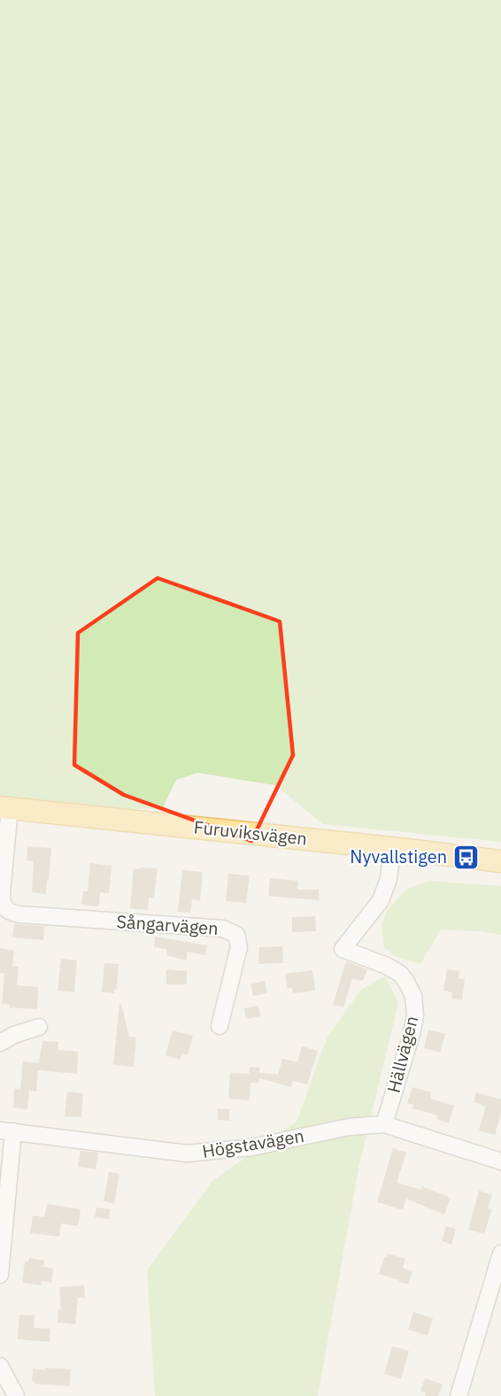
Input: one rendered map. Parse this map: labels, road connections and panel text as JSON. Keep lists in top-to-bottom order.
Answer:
{
  "streets": {
    "main road": ["Furuviksvägen"],
    "street": ["Sångarvägen", "Hällvägen", "Högstavägen"]
  },
  "crossings": [
    ["Furuviksvägen", "Sångarvägen"],
    ["Furuviksvägen", "Hällvägen"],
    ["Hällvägen", "Högstavägen"]
  ],
  "places": {
    "bus stop": ["Nyvallstigen"]
  }
}
